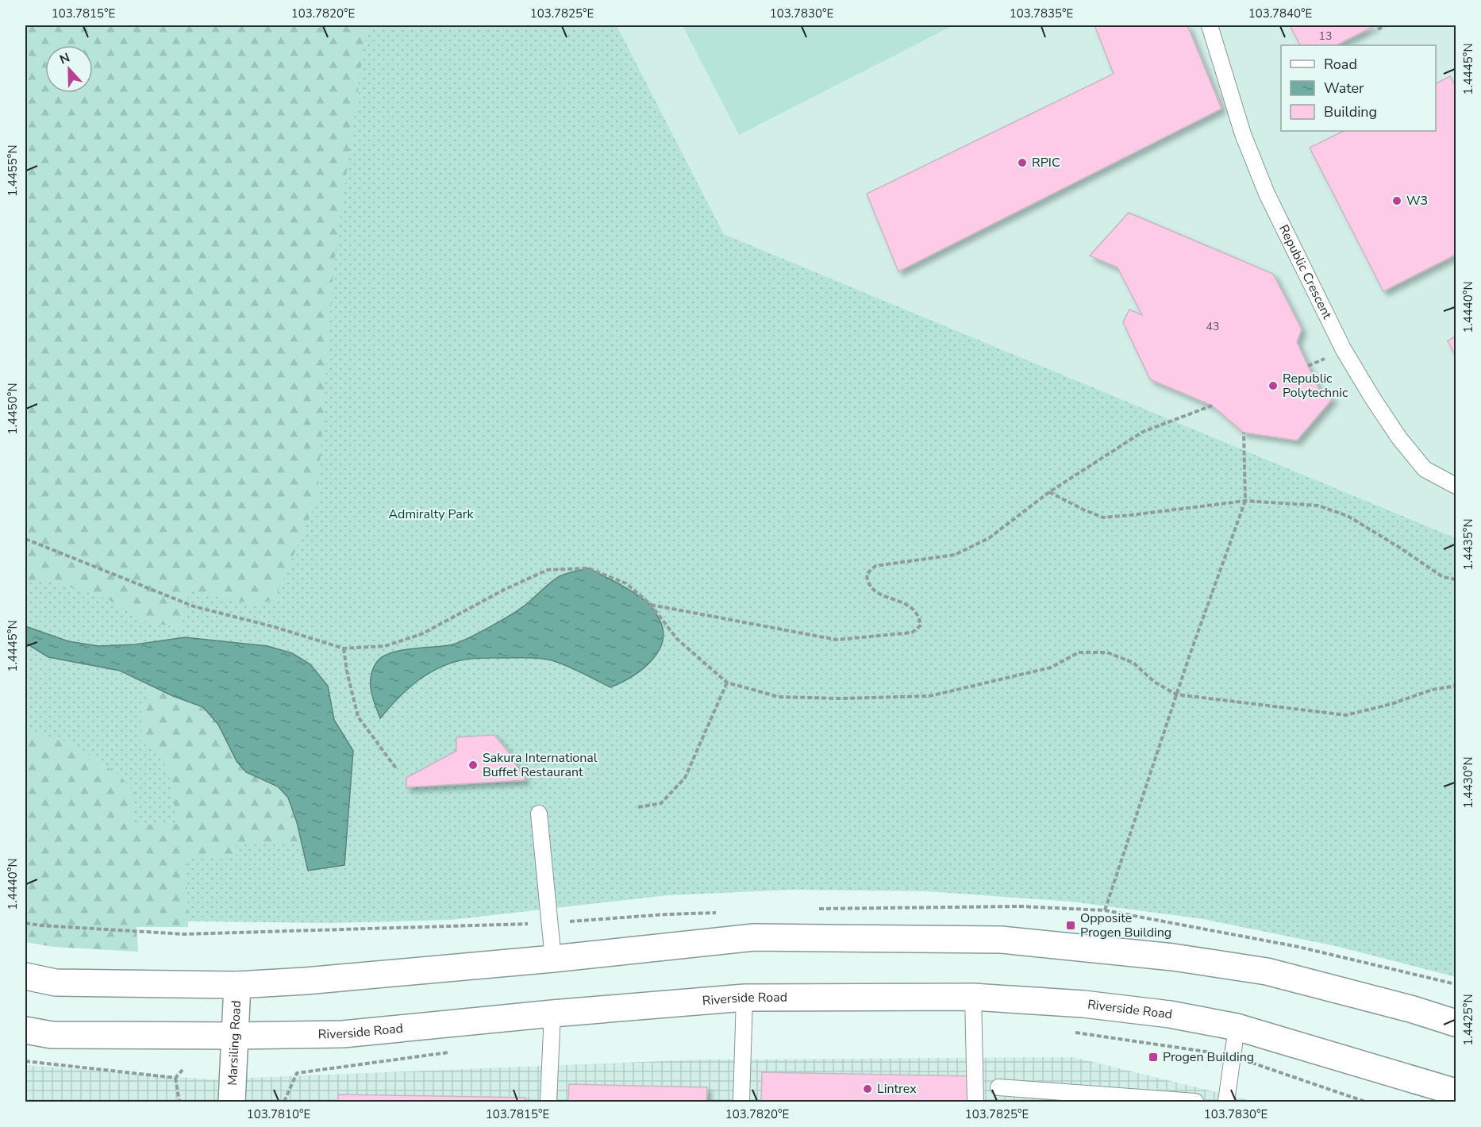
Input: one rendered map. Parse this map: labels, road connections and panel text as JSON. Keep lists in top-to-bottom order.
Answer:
{
  "streets": {
    "main road": ["Riverside Road", "Marsiling Road"],
    "lane": ["Republic Crescent"]
  },
  "crossings": [
    ["Riverside Road", "Marsiling Road"]
  ],
  "parks": ["Admiralty Park"],
  "places": {
    "other": [
      "RPIC",
      "W3",
      "Republic Polytechnic",
      "Sakura International Buffet Restaurant",
      "Lintrex"
    ],
    "transit": ["Opposite Progen Building", "Progen Building"]
  },
  "house_numbers": ["13", "43"],
  "legend": ["Road", "Water", "Building"],
  "north": "top",
  "coordinates": [
    "103.7815°E",
    "103.7820°E",
    "103.7825°E",
    "103.7830°E",
    "103.7835°E",
    "103.7840°E",
    "1.4445°N",
    "1.4455°N",
    "1.4440°N",
    "1.4450°N",
    "1.4435°N",
    "1.4430°N",
    "1.4425°N",
    "103.7810°E"
  ]
}
